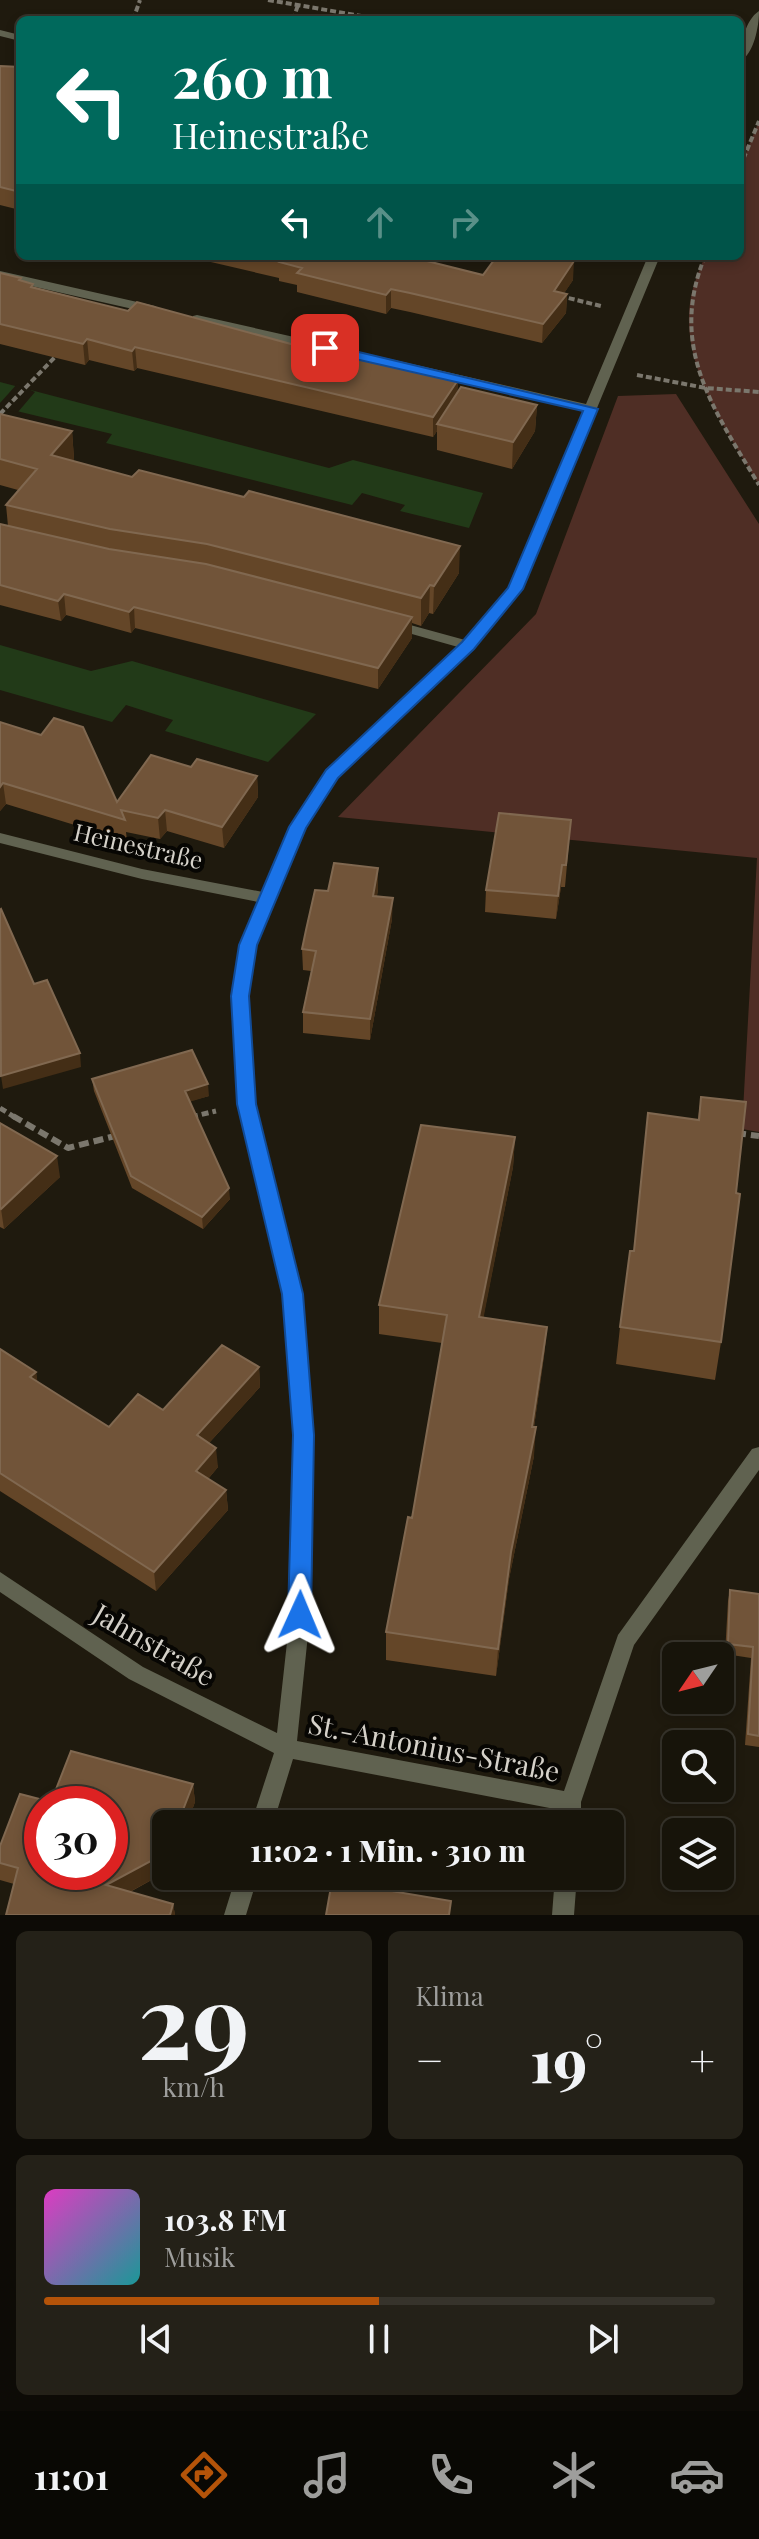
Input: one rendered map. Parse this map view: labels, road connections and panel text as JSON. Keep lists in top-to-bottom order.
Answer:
{
  "streets": {
    "street": ["Heinestraße", "Jahnstraße", "St.-Antonius-Straße"]
  },
  "crossings": [
    ["Jahnstraße", "St.-Antonius-Straße"]
  ],
  "north": "bottom left",
  "page": {
    "turn": ["260 m", "Heinestraße"],
    "limit": "30",
    "trip": "11:02 · 1 Min. · 310 m",
    "tile": [
      ["29", "km/h"],
      "Klima"
    ],
    "heat": ["−", "19°", "+"],
    "song": ["103.8 FM", "Musik"],
    "tabs": "11:01"
  }
}
